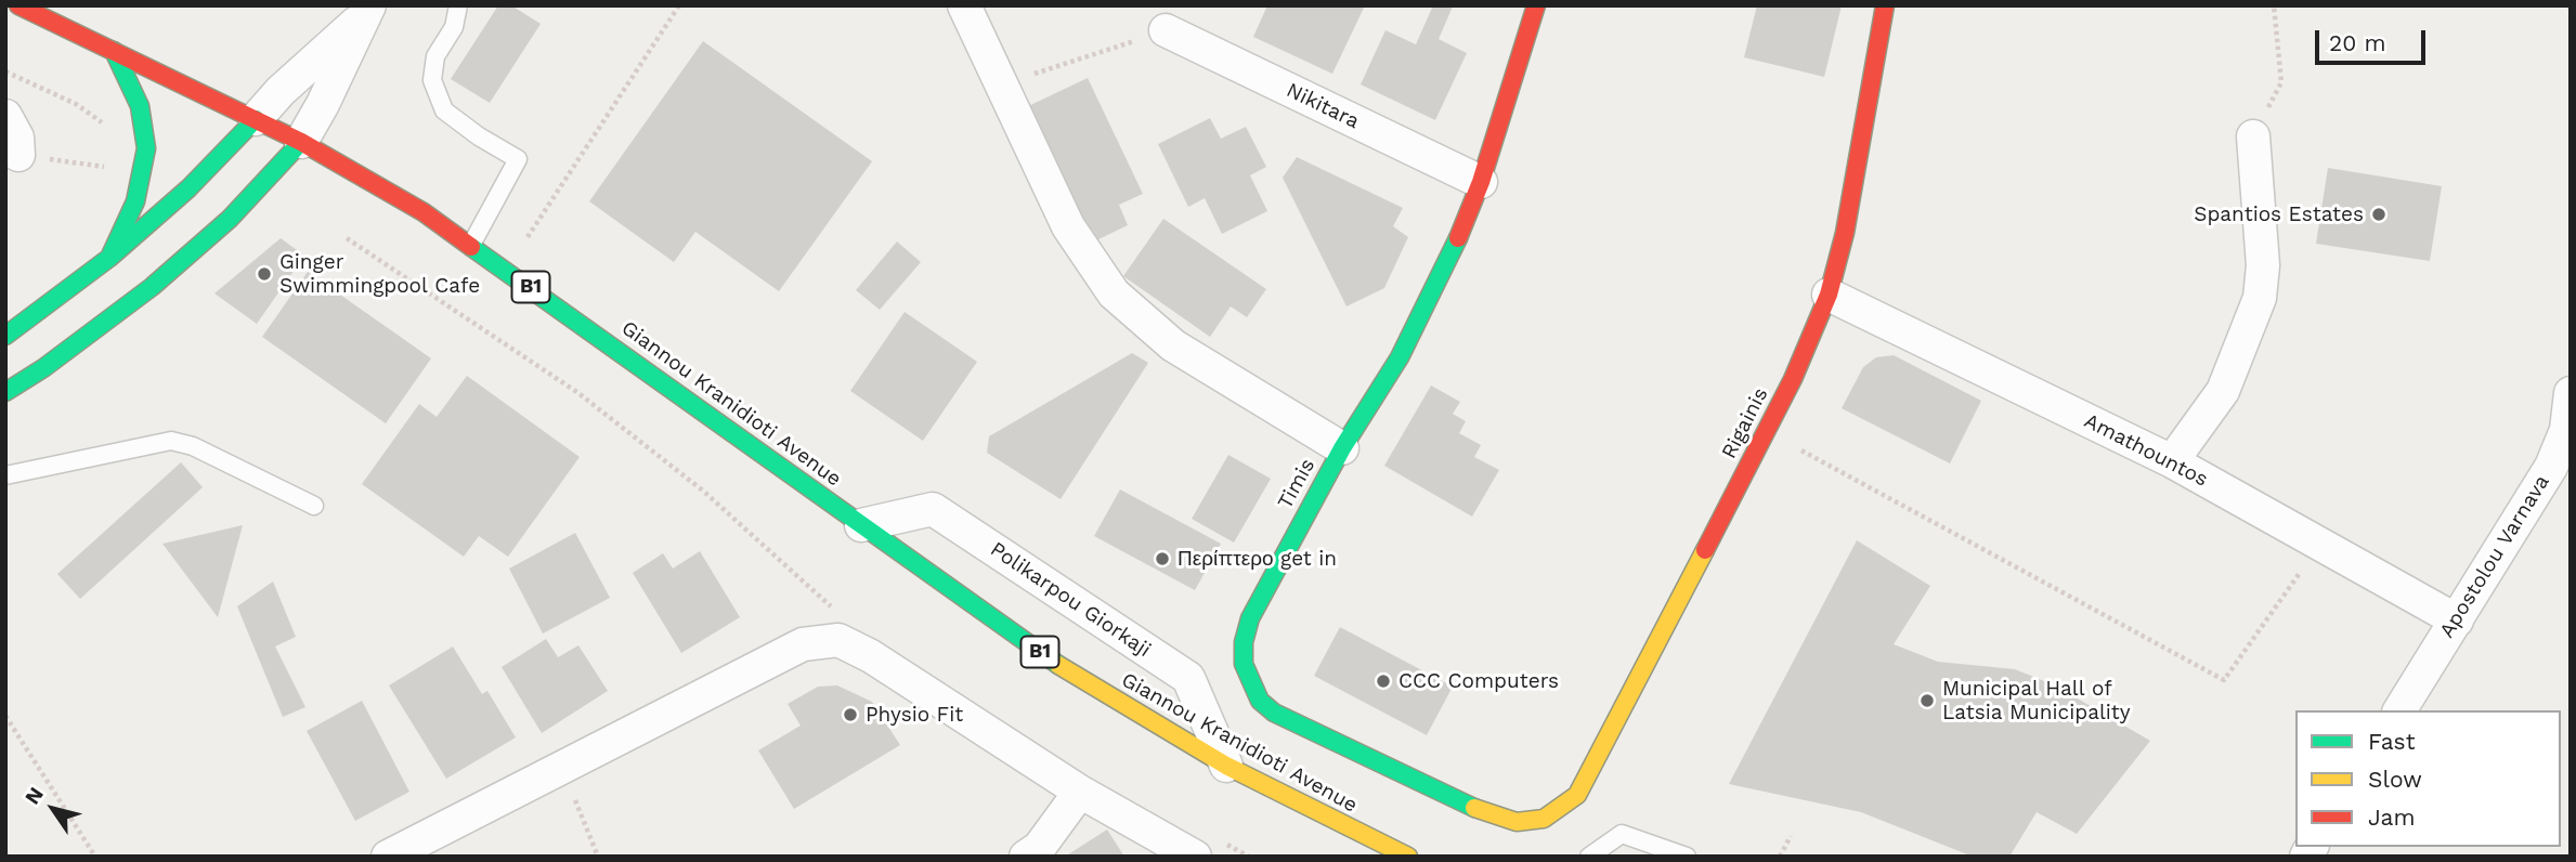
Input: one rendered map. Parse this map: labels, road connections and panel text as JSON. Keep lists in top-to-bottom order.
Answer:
{
  "streets": {
    "main road": [
      "B1",
      "Giannou Kranidioti Avenue",
      "Rigainis",
      "Timis"
    ],
    "street": [
      "Nikitara",
      "Amathountos",
      "Apostolou Varnava",
      "Polikarpou Giorkaji"
    ]
  },
  "crossings": [
    ["Nikitara", "Timis"],
    ["Giannou Kranidioti Avenue", "Polikarpou Giorkaji"],
    ["Rigainis", "Amathountos"],
    ["Rigainis", "Timis"],
    ["Amathountos", "Apostolou Varnava"]
  ],
  "places": [
    "Spantios Estates",
    "Ginger Swimmingpool Cafe",
    "Περίπτερο get in",
    "CCC Computers",
    "Municipal Hall of Latsia Municipality",
    "Physio Fit"
  ],
  "legend": ["Fast", "Slow", "Jam"],
  "scale_bar": "20 m",
  "north": "top left"
}
